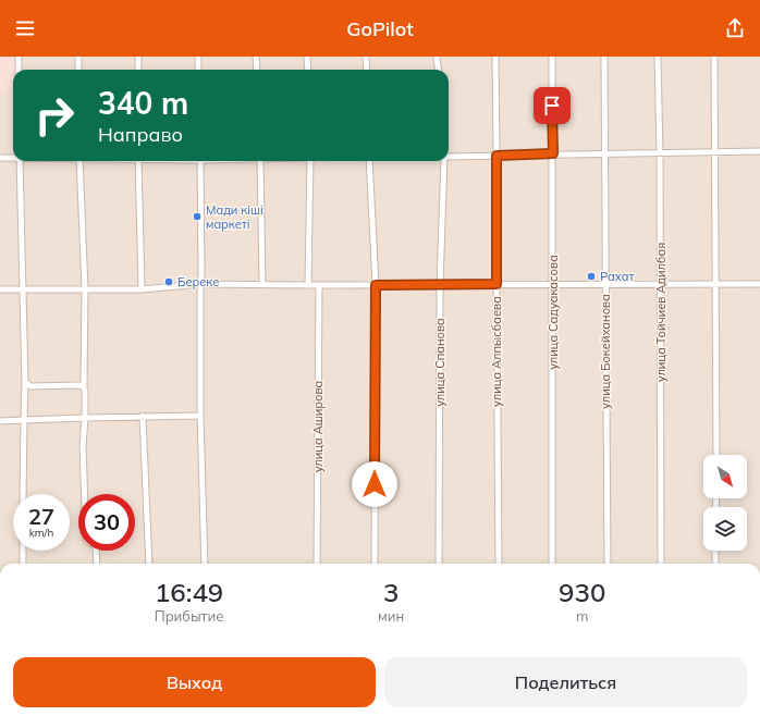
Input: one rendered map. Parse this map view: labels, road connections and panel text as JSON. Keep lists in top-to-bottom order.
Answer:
{
  "streets": {
    "street": [
      "улица Садуакасова",
      "улица Тойчиев Адилбая",
      "улица Алпысбаева",
      "улица Бокейханова",
      "улица Спанова",
      "улица Аширова"
    ]
  },
  "places": ["Мади кіші маркеті", "Рахат", "Береке"],
  "north": "bottom right",
  "page": {
    "header": "GoPilot",
    "turn": ["340 m", "Направо"],
    "speed": "27 km/h",
    "limit": "30",
    "eta": [
      "16:49",
      "Прибытие",
      "3",
      "мин",
      "930",
      "m"
    ],
    "buttons": ["Выход", "Поделиться"]
  }
}
